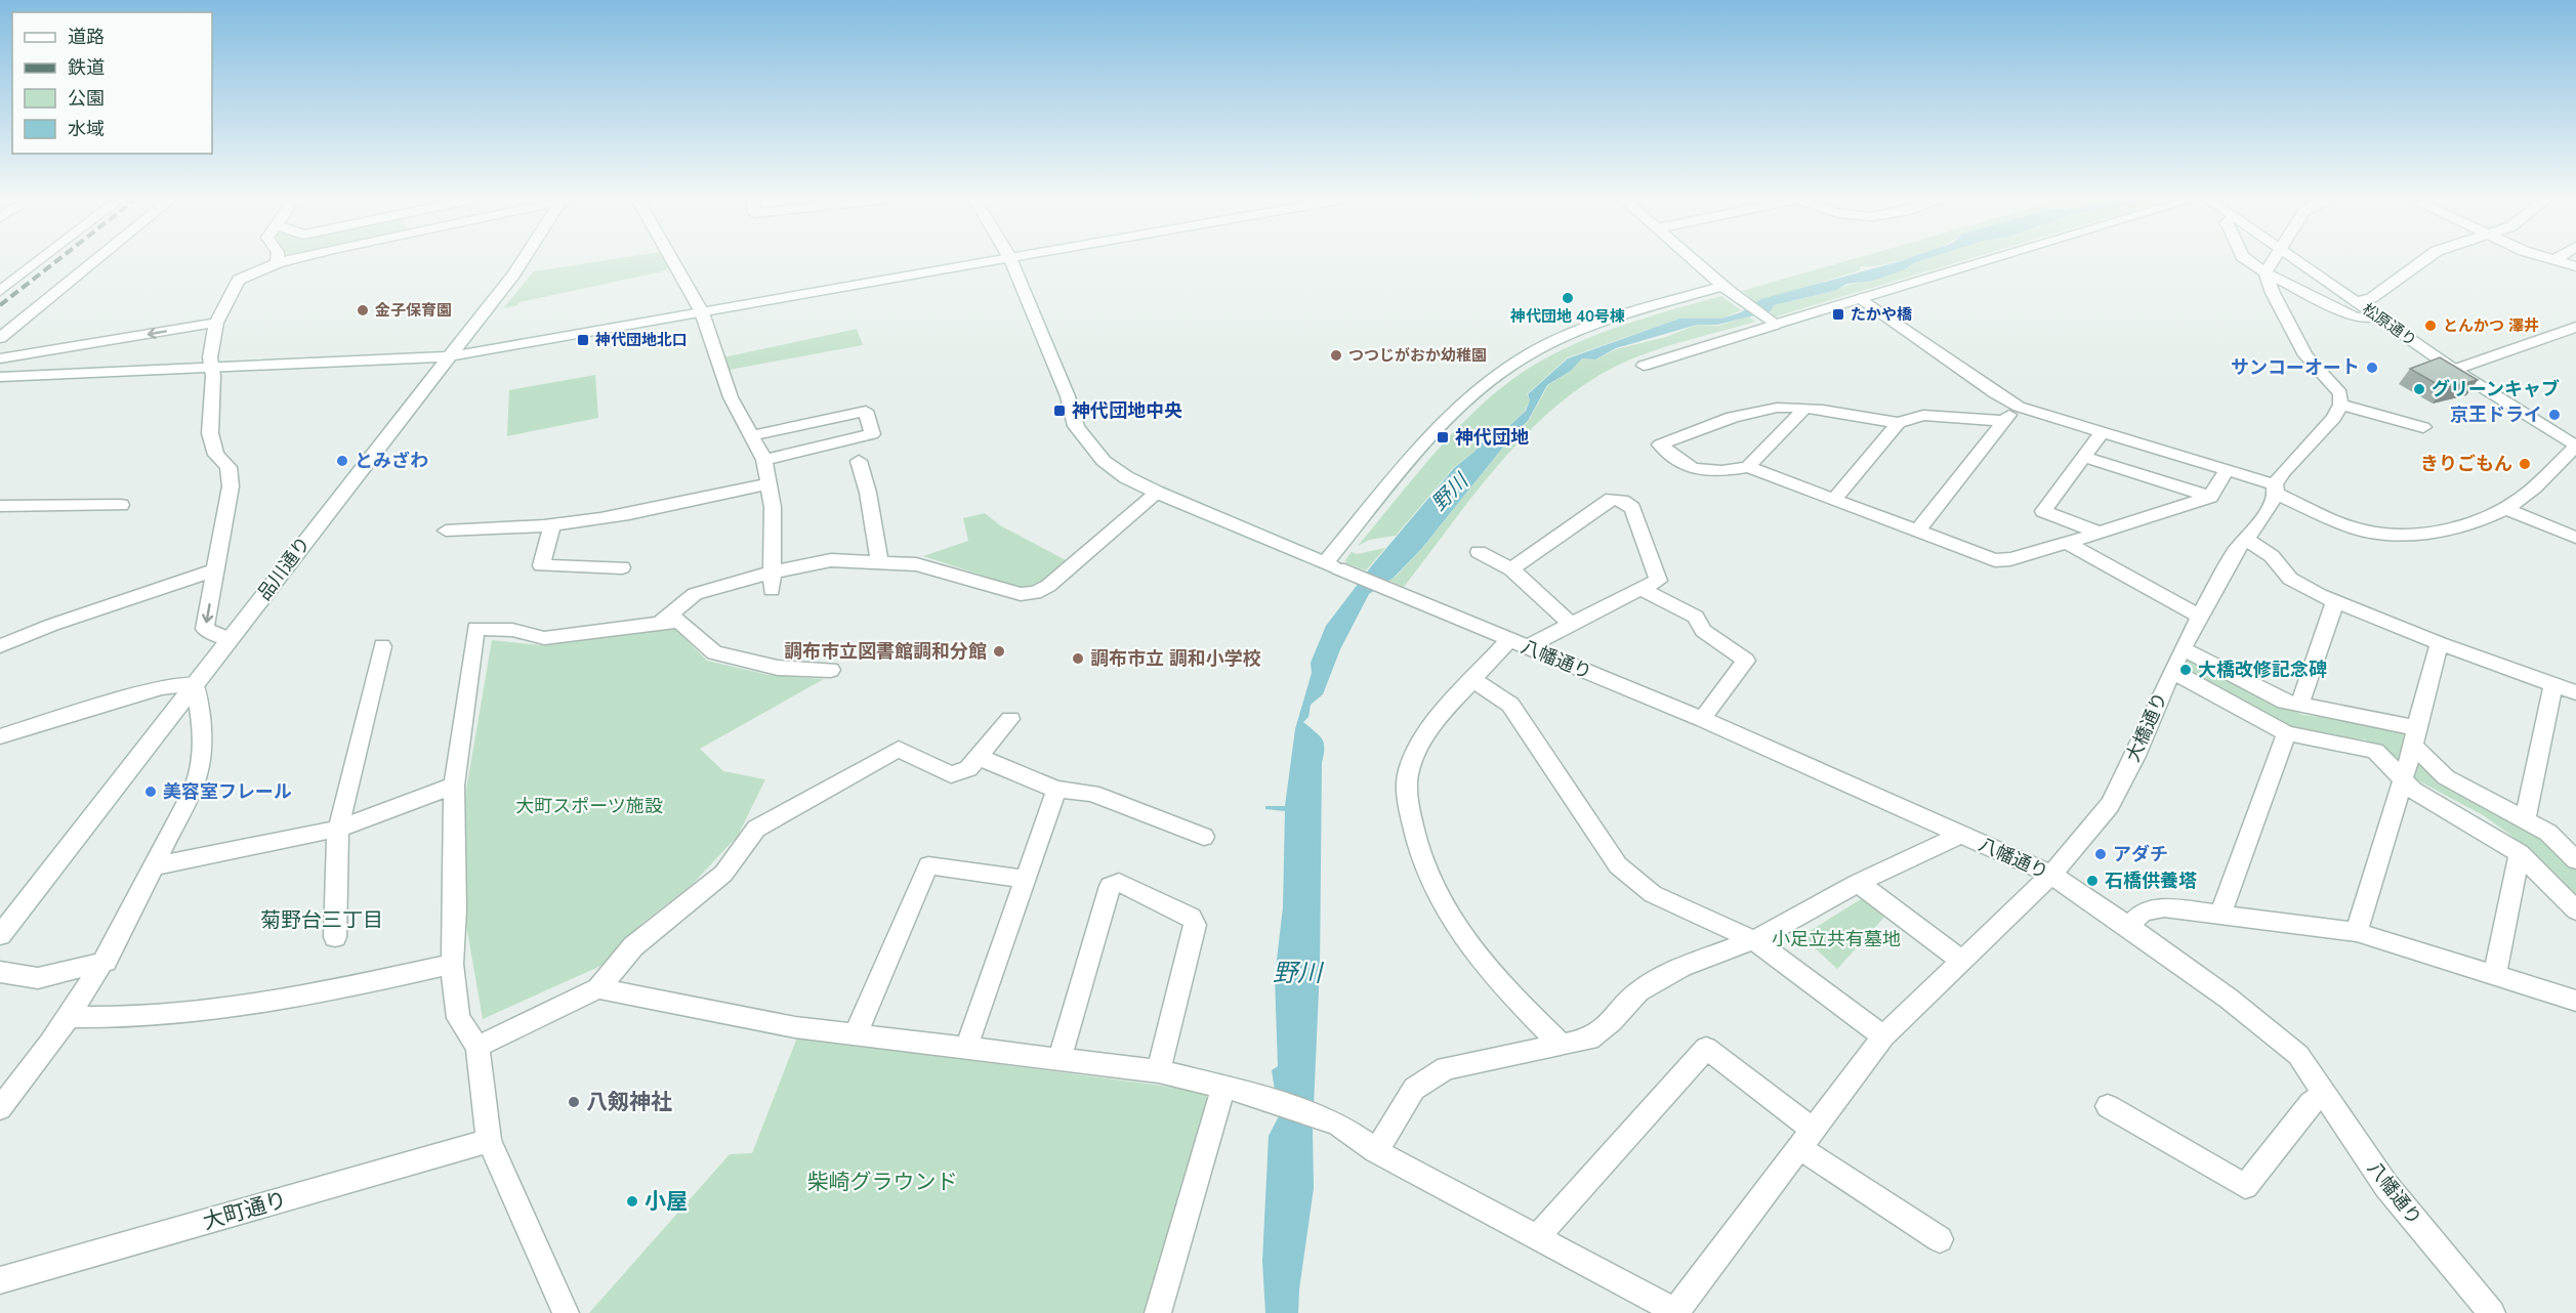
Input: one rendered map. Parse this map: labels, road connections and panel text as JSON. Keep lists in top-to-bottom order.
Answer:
{
  "streets": {
    "street": [
      "松原通り",
      "品川通り",
      "八幡通り",
      "大橋通り",
      "大町通り"
    ]
  },
  "crossings": [
    ["八幡通り", "大橋通り"]
  ],
  "districts": ["菊野台三丁目"],
  "water": ["野川"],
  "parks": ["大町スポーツ施設", "小足立共有墓地", "柴崎グラウンド"],
  "places": {
    "other": [
      "神代団地 40号棟",
      "金子保育園",
      "とんかつ 澤井",
      "つつじがおか幼稚園",
      "サンコーオート",
      "グリーンキャブ",
      "京王ドライ",
      "とみざわ",
      "きりごもん",
      "調布市立図書館調和分館",
      "調布市立 調和小学校",
      "大橋改修記念碑",
      "美容室フレール",
      "アダチ",
      "石橋供養塔",
      "八剱神社",
      "小屋"
    ],
    "transit": [
      "たかや橋",
      "神代団地北口",
      "神代団地中央",
      "神代団地"
    ]
  },
  "legend": [
    "道路",
    "鉄道",
    "公園",
    "水域"
  ]
}
